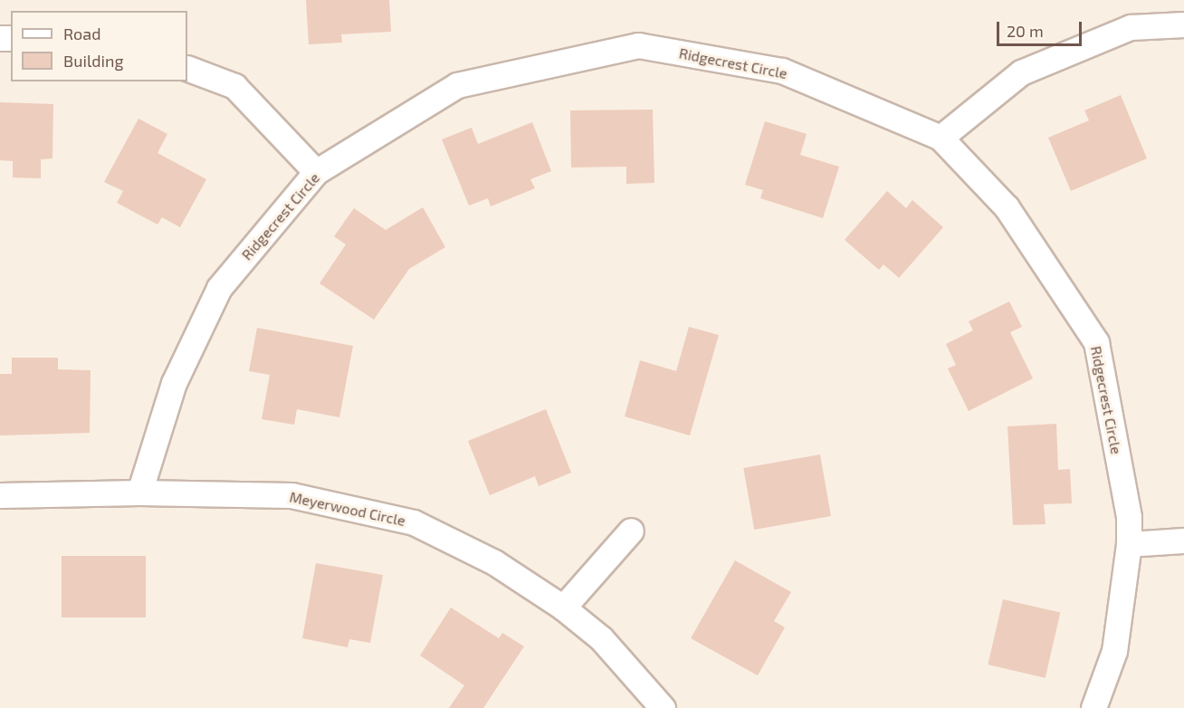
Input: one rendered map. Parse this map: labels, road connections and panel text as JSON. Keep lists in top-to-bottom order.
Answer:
{
  "streets": {
    "street": ["Ridgecrest Circle", "Meyerwood Circle"]
  },
  "crossings": [
    ["Ridgecrest Circle", "Meyerwood Circle"]
  ],
  "legend": ["Road", "Building"],
  "scale_bar": "20 m"
}
